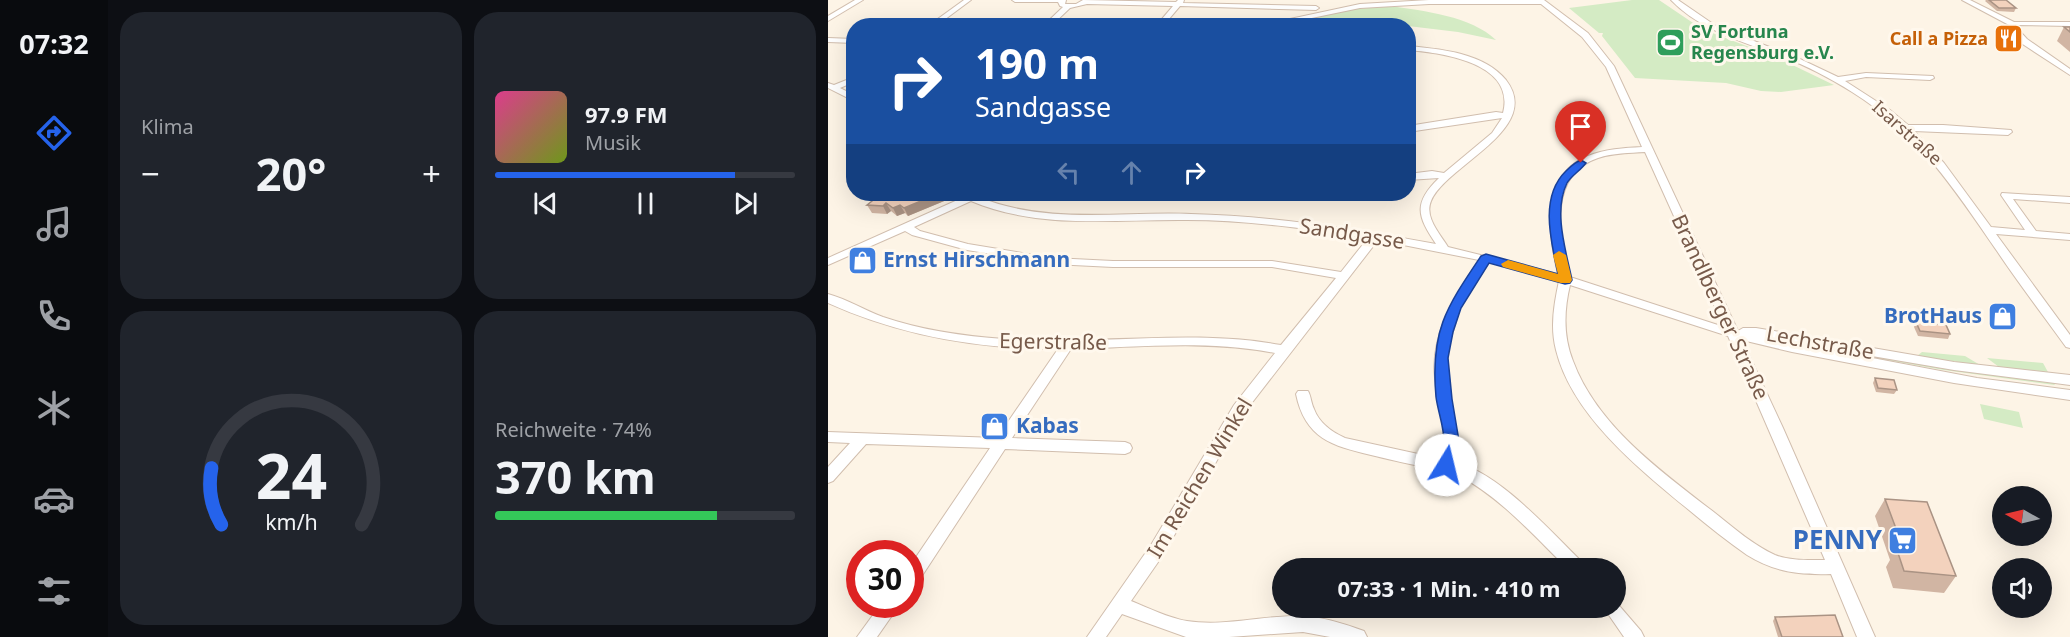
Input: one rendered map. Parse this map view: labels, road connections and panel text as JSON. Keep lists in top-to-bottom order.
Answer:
{
  "streets": {
    "street": [
      "Isarstraße",
      "Sandgasse",
      "Brandlberger Straße",
      "Egerstraße",
      "Lechstraße",
      "Im Reichen Winkel"
    ]
  },
  "crossings": [
    ["Sandgasse", "Brandlberger Straße"],
    ["Sandgasse", "Lechstraße"],
    ["Sandgasse", "Im Reichen Winkel"],
    ["Brandlberger Straße", "Lechstraße"],
    ["Egerstraße", "Im Reichen Winkel"]
  ],
  "places": {
    "restaurant": ["Call a Pizza"],
    "sports": ["SV Fortuna Regensburg e.V."],
    "shop": ["Ernst Hirschmann", "BrotHaus", "Kabas"],
    "supermarket": ["PENNY"]
  },
  "north": "left",
  "page": {
    "tabs": "07:32",
    "tile": [
      "Klima",
      ["Reichweite · 74%", "370 km"]
    ],
    "turn": ["190 m", "Sandgasse"],
    "song": ["97.9 FM", "Musik"],
    "heat": ["−", "20°", "+"],
    "limit": "30",
    "trip": "07:33 · 1 Min. · 410 m",
    "gauge": ["24", "km/h"]
  }
}
